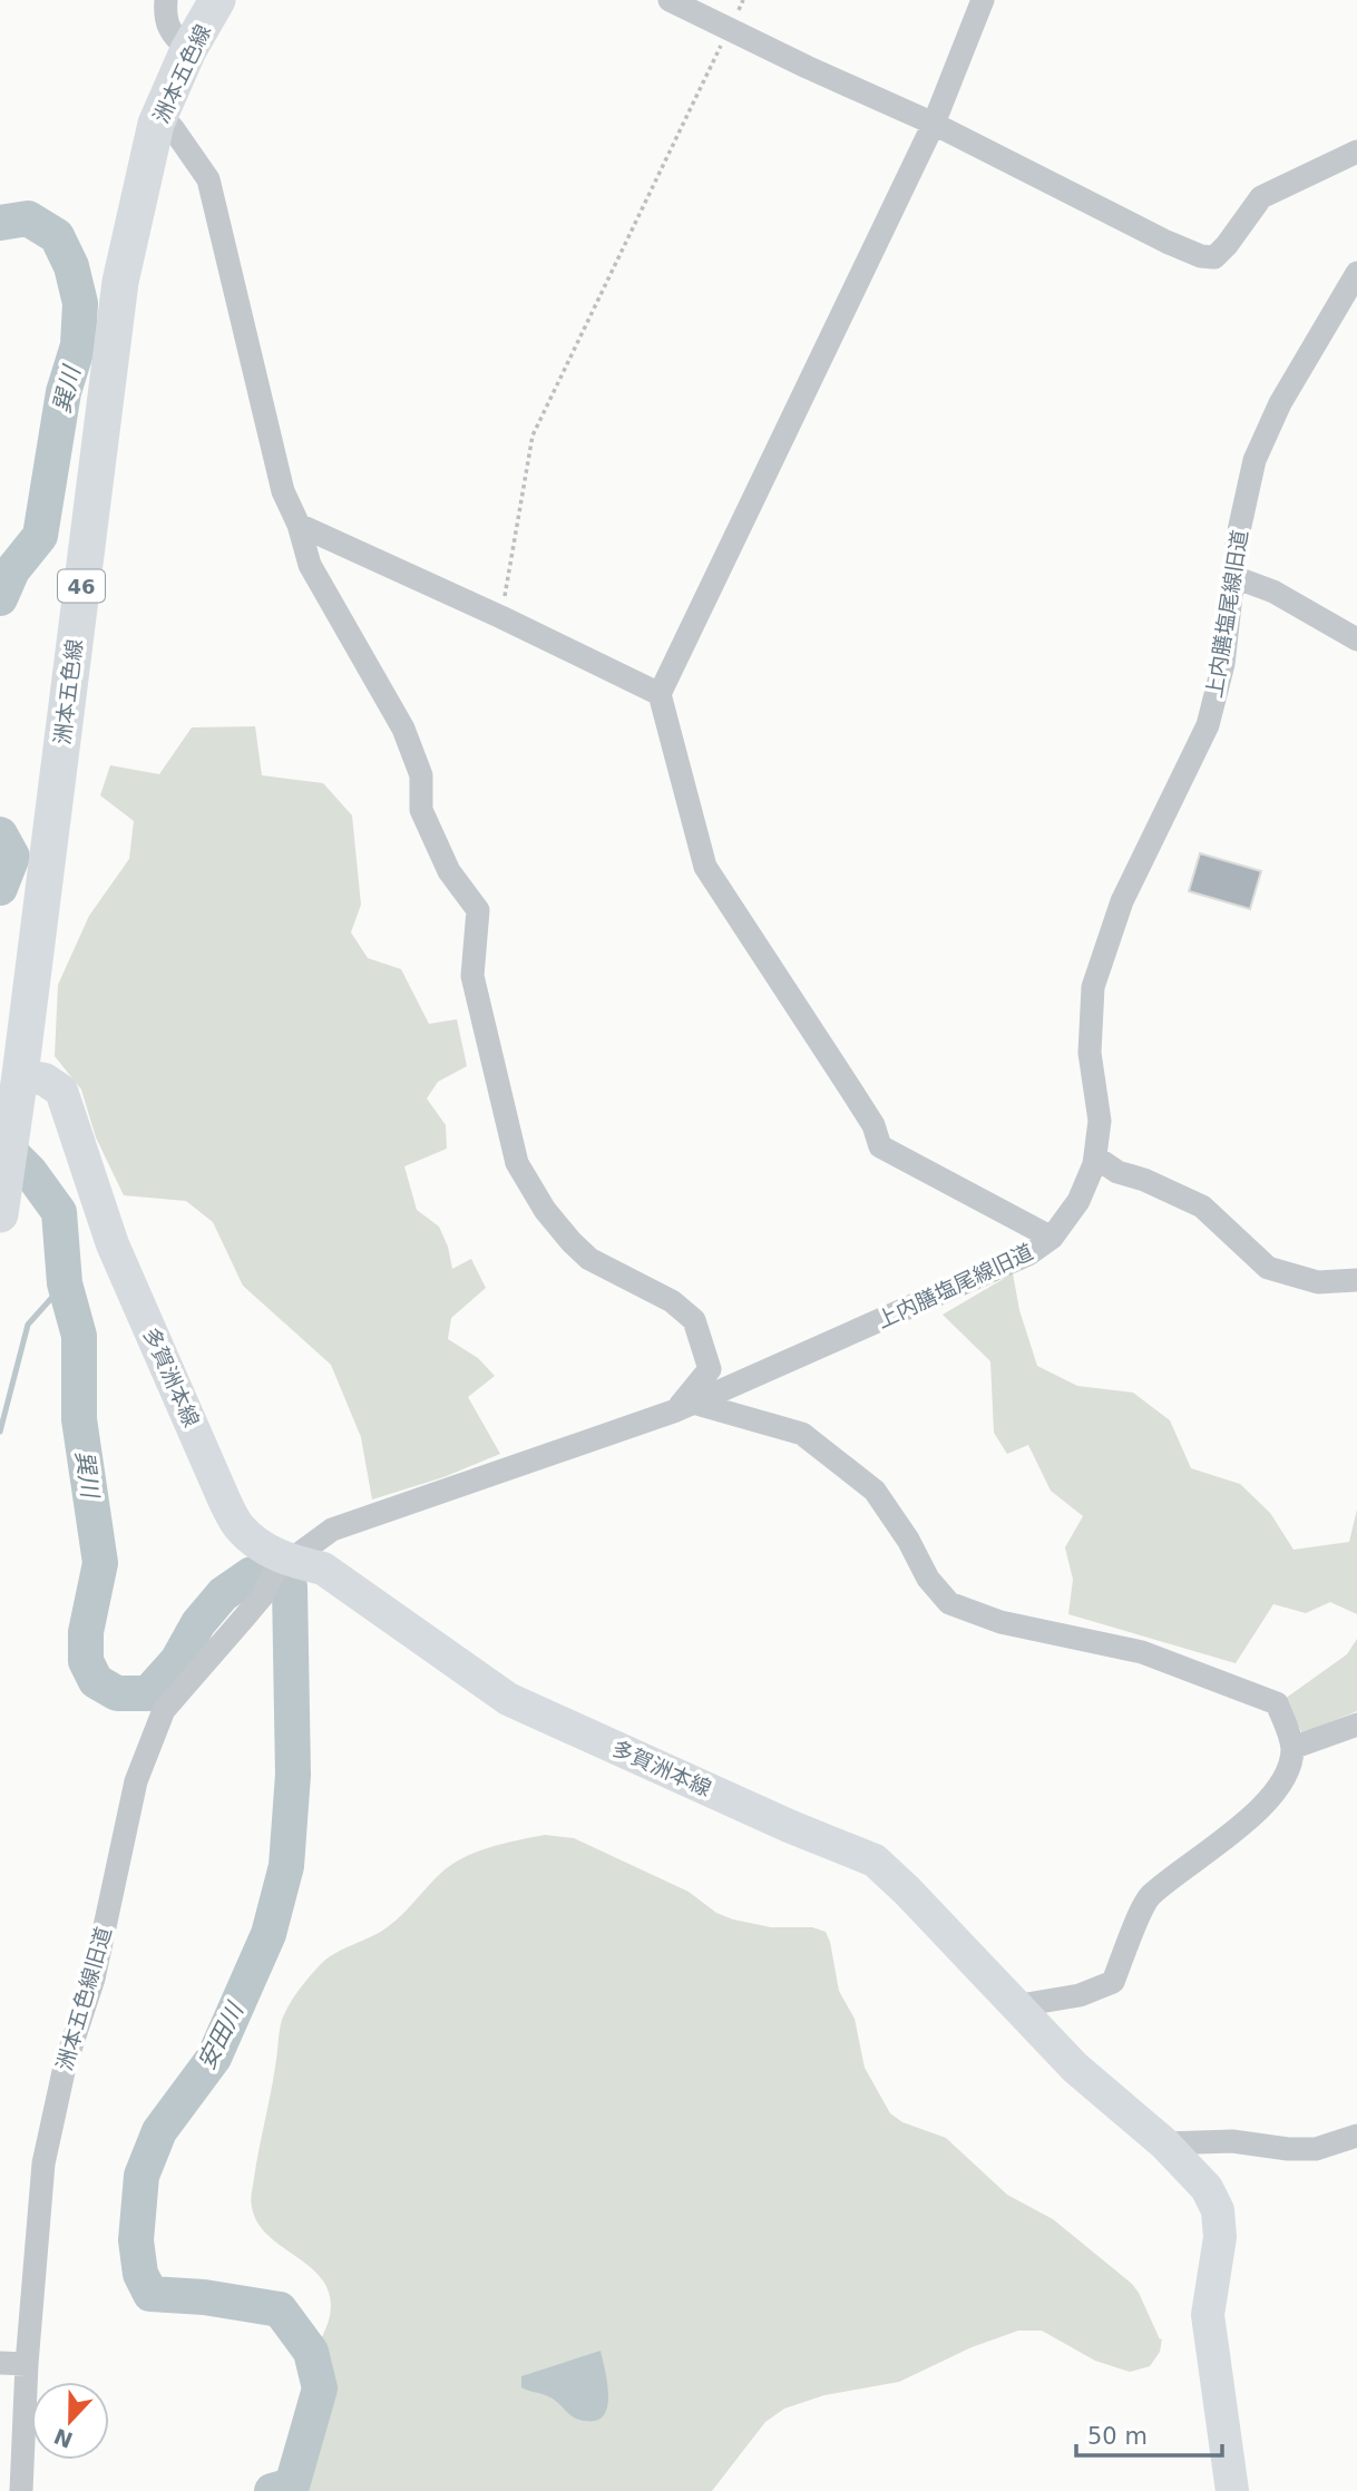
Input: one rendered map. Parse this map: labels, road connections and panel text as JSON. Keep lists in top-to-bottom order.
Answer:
{
  "streets": {
    "main road": ["洲本五色線", "46", "多賀洲本線"],
    "street": ["上内膳塩尾線旧道", "洲本五色線旧道"]
  },
  "crossings": [
    ["洲本五色線", "多賀洲本線"],
    ["上内膳塩尾線旧道", "多賀洲本線"],
    ["上内膳塩尾線旧道", "洲本五色線旧道"],
    ["多賀洲本線", "洲本五色線旧道"]
  ],
  "water": ["巽川", "安田川"],
  "scale_bar": "50 m",
  "north": "bottom"
}
